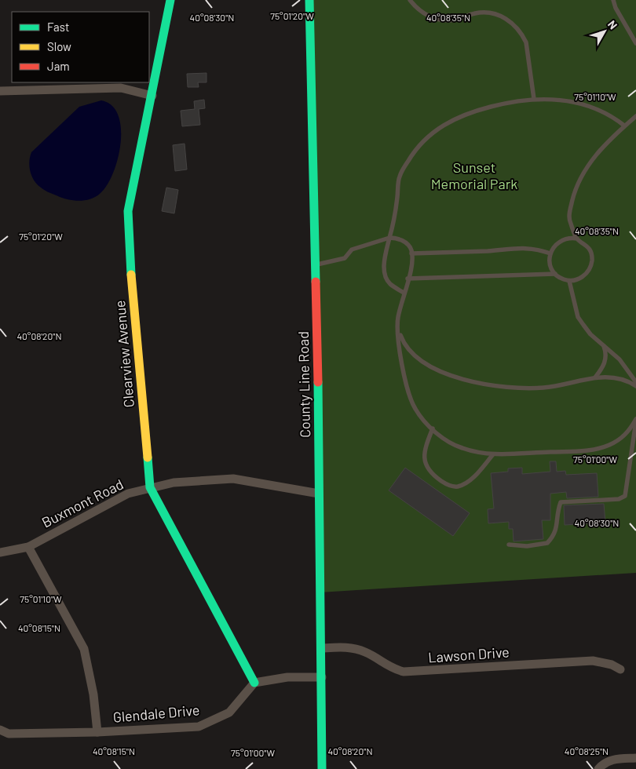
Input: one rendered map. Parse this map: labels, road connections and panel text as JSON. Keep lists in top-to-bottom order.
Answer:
{
  "streets": {
    "main road": ["Clearview Avenue", "County Line Road"],
    "street": ["Buxmont Road", "Lawson Drive", "Glendale Drive"]
  },
  "crossings": [
    ["Clearview Avenue", "Buxmont Road"],
    ["Clearview Avenue", "Glendale Drive"],
    ["County Line Road", "Buxmont Road"],
    ["County Line Road", "Lawson Drive"]
  ],
  "parks": ["Sunset Memorial Park"],
  "legend": ["Fast", "Slow", "Jam"],
  "north": "top right",
  "coordinates": [
    "75°01'20\"W",
    "40°08'30\"N",
    "40°08'35\"N",
    "75°01'10\"W",
    "40°08'20\"N",
    "75°01'00\"W",
    "40°08'15\"N",
    "40°08'25\"N"
  ]
}
